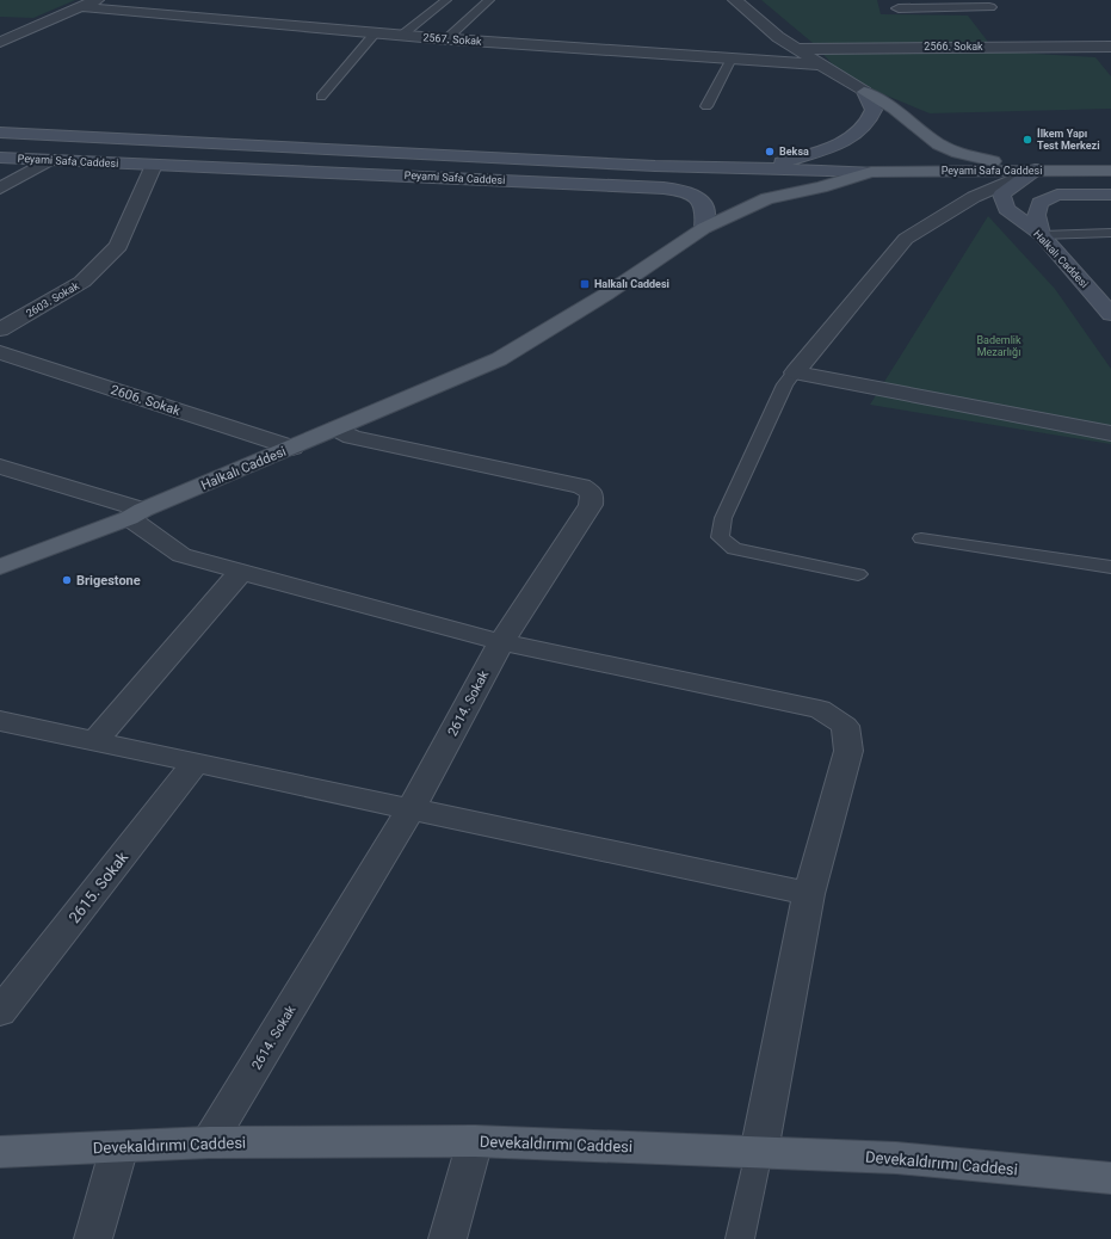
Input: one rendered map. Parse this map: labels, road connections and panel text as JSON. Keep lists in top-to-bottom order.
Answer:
{
  "streets": {
    "main road": ["Peyami Safa Caddesi", "Halkalı Caddesi", "Devekaldırımı Caddesi"],
    "street": [
      "2567. Sokak",
      "2566. Sokak",
      "2603. Sokak",
      "2606. Sokak",
      "2614. Sokak",
      "2615. Sokak"
    ]
  },
  "crossings": [
    ["Peyami Safa Caddesi", "Halkalı Caddesi"],
    ["Peyami Safa Caddesi", "2603. Sokak"],
    ["Halkalı Caddesi", "2606. Sokak"],
    ["Halkalı Caddesi", "2614. Sokak"],
    ["2614. Sokak", "Devekaldırımı Caddesi"]
  ],
  "parks": ["Bademlik Mezarlığı"],
  "places": {
    "other": ["İlkem Yapı Test Merkezi", "Beksa", "Brigestone"],
    "transit": ["Halkalı Caddesi"]
  }
}
